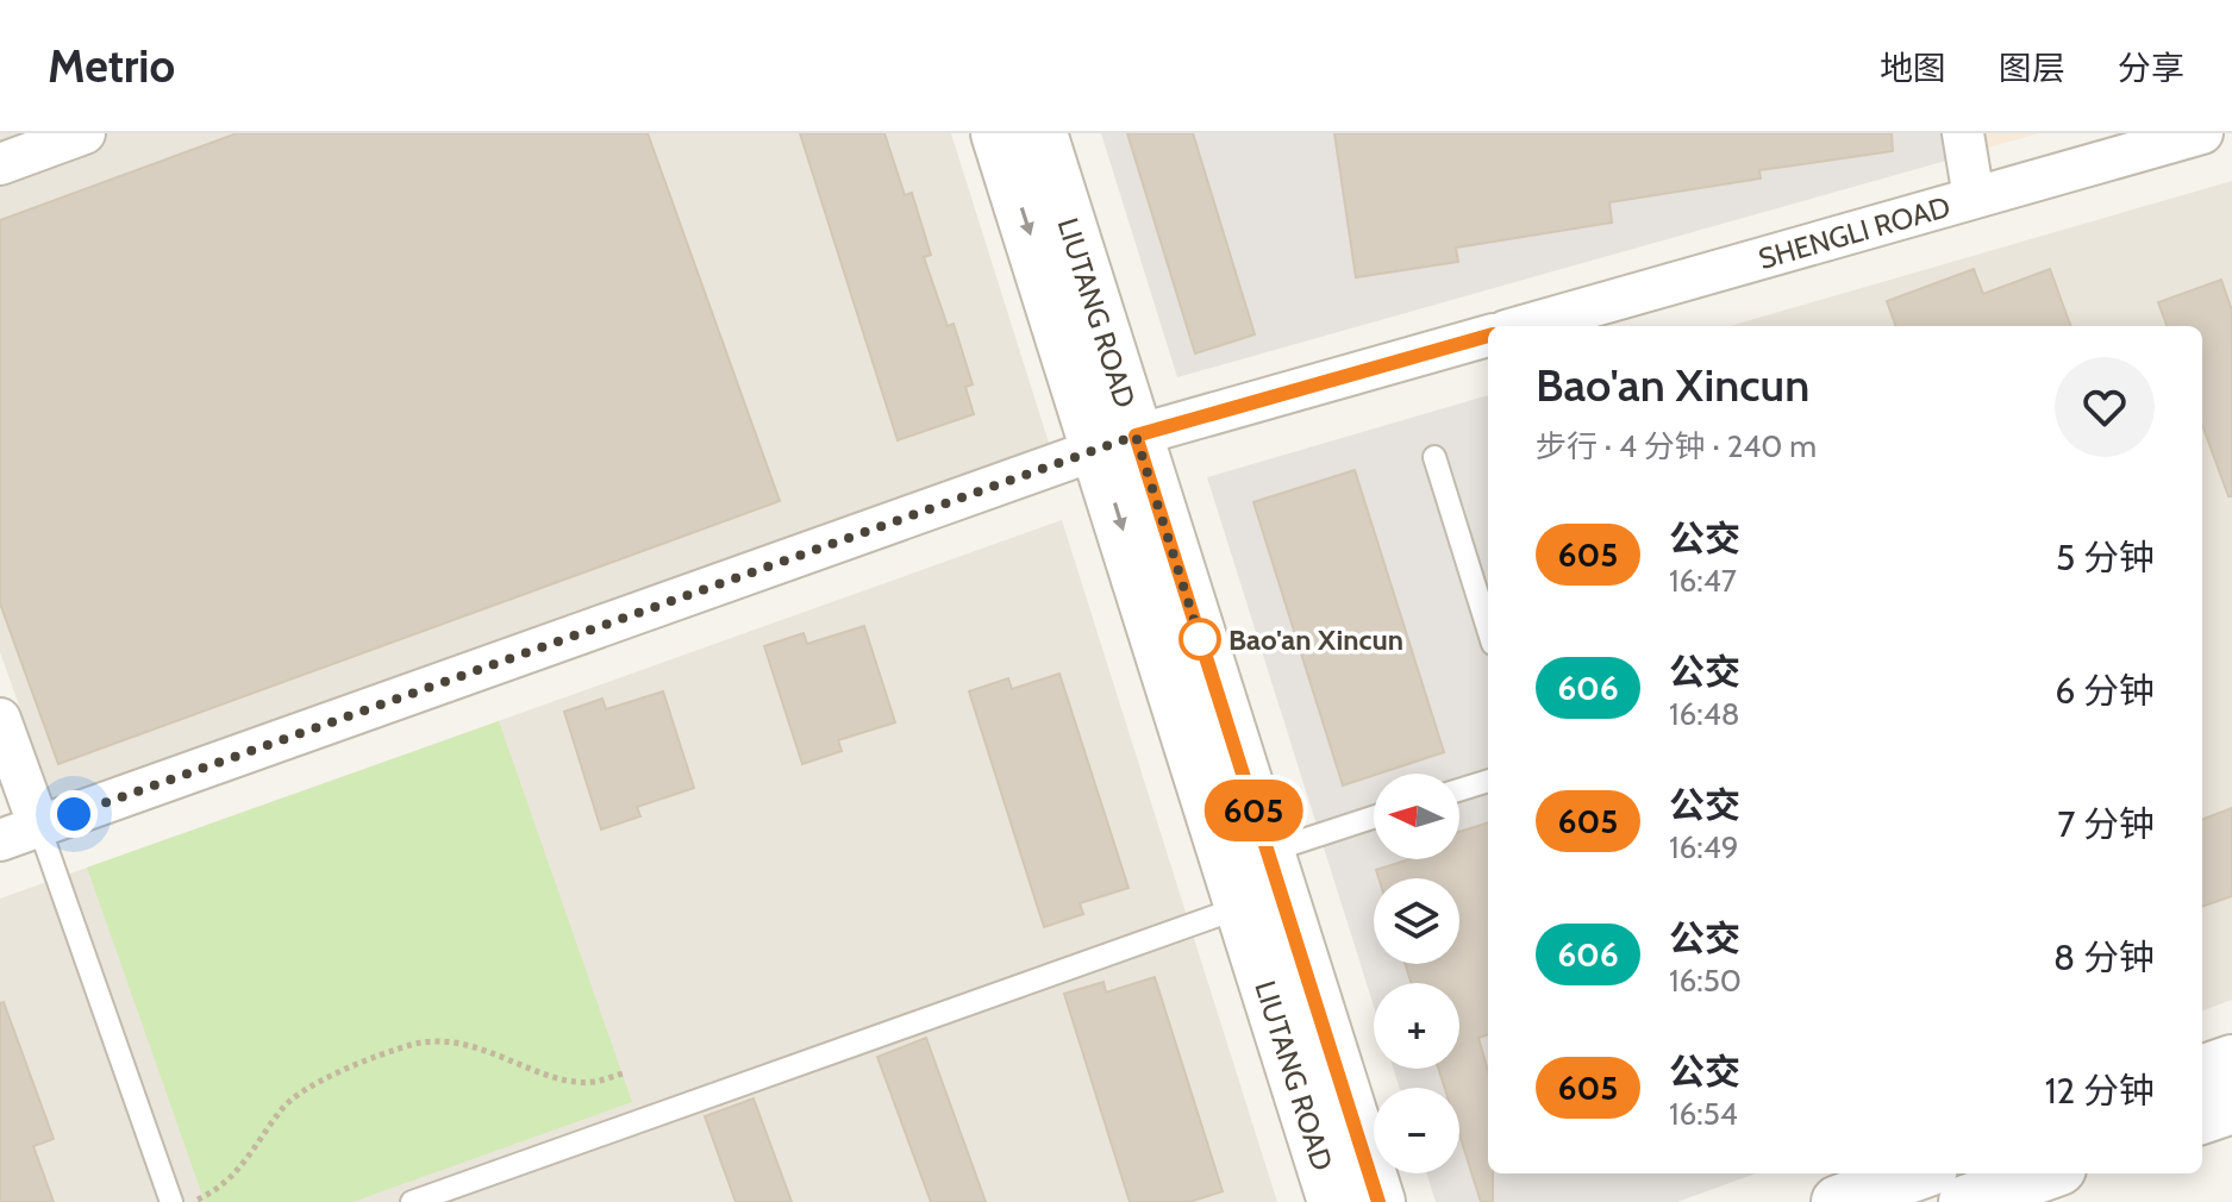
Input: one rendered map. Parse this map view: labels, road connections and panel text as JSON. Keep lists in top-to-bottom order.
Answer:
{
  "streets": {
    "street": ["SHENGLI ROAD", "LIUTANG ROAD"]
  },
  "places": ["Bao'an Xincun"],
  "lines": ["bus line 605"],
  "north": "left",
  "page": {
    "header": "Metrio",
    "nav": ["地图", "图层", "分享"],
    "on_map": "605",
    "heading": ["Bao'an Xincun", "步行 · 4 分钟 · 240 m"],
    "list": [
      {
        "mark": "605",
        "name": "公交",
        "note": "16:47",
        "value": "5 分钟"
      },
      {
        "mark": "606",
        "name": "公交",
        "note": "16:48",
        "value": "6 分钟"
      },
      {
        "mark": "605",
        "name": "公交",
        "note": "16:49",
        "value": "7 分钟"
      },
      {
        "mark": "606",
        "name": "公交",
        "note": "16:50",
        "value": "8 分钟"
      },
      {
        "mark": "605",
        "name": "公交",
        "note": "16:54",
        "value": "12 分钟"
      }
    ],
    "map_buttons": ["+", "−"]
  }
}
